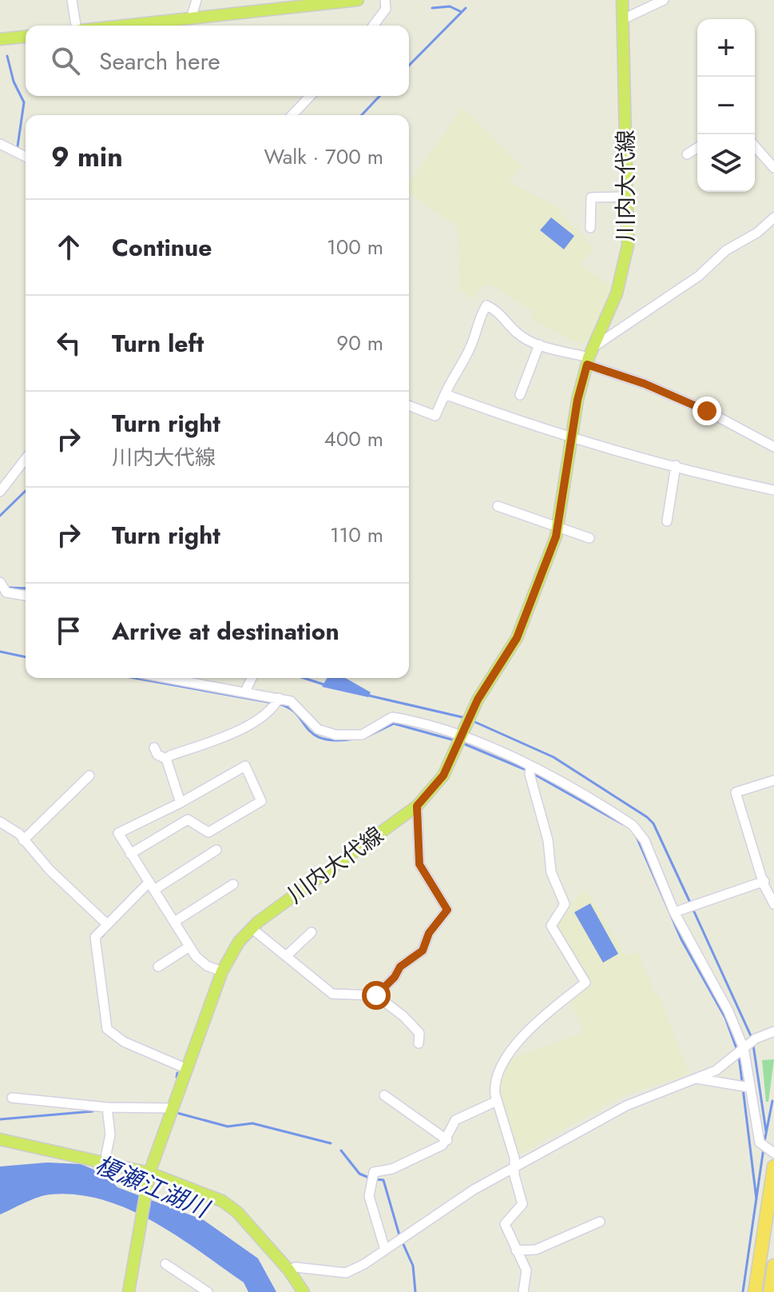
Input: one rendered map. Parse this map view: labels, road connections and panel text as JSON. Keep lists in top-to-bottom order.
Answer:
{
  "streets": {
    "main road": ["川内大代線"]
  },
  "water": ["榎瀬江湖川"],
  "page": {
    "map_buttons": ["+", "−"],
    "search": "Search here",
    "heading": ["9 min", "Walk · 700 m"],
    "list": [
      ["Continue", "100 m"],
      ["Turn left", "90 m"],
      ["Turn right", "川内大代線", "400 m"],
      ["Turn right", "110 m"],
      "Arrive at destination"
    ]
  }
}
